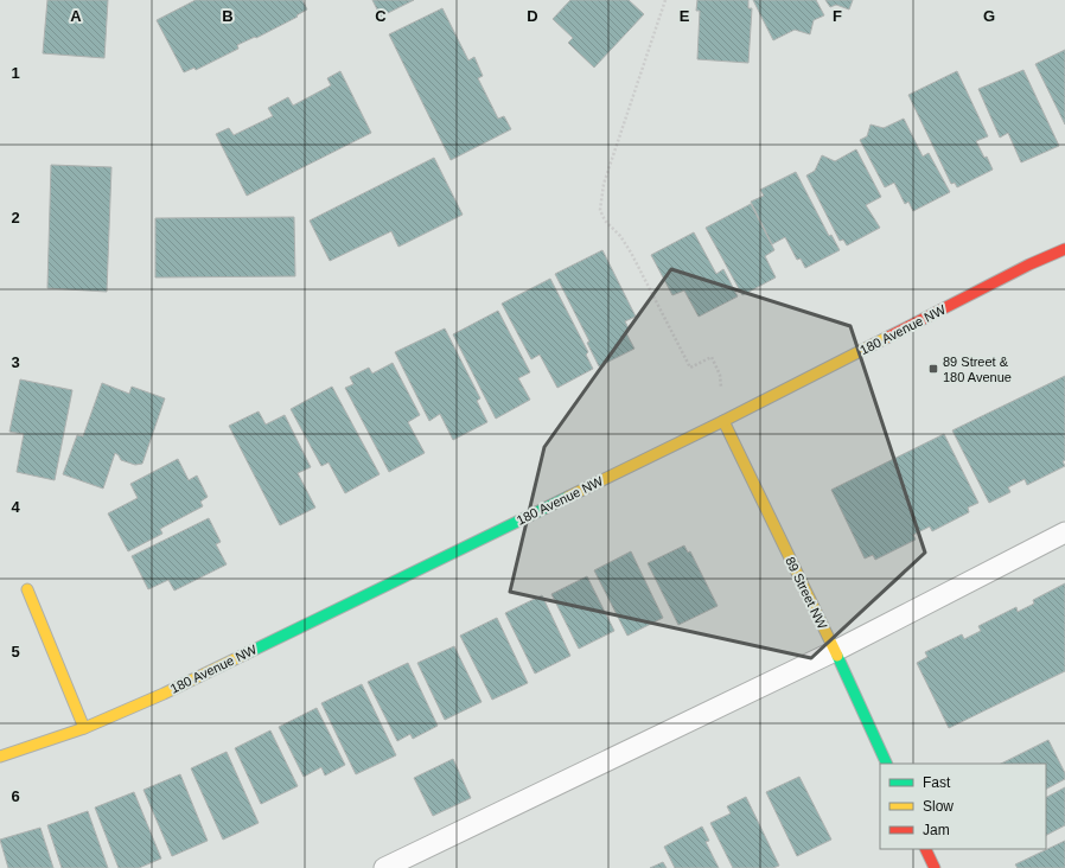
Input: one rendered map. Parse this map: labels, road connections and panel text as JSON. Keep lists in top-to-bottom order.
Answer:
{
  "streets": {
    "street": ["180 Avenue NW", "89 Street NW"]
  },
  "crossings": [
    ["180 Avenue NW", "89 Street NW"]
  ],
  "places": {
    "transit": ["89 Street & 180 Avenue"]
  },
  "legend": ["Fast", "Slow", "Jam"],
  "grid": {
    "columns": [
      "A",
      "B",
      "C",
      "D",
      "E",
      "F",
      "G"
    ],
    "rows": [
      "1",
      "2",
      "3",
      "4",
      "5",
      "6"
    ]
  }
}
